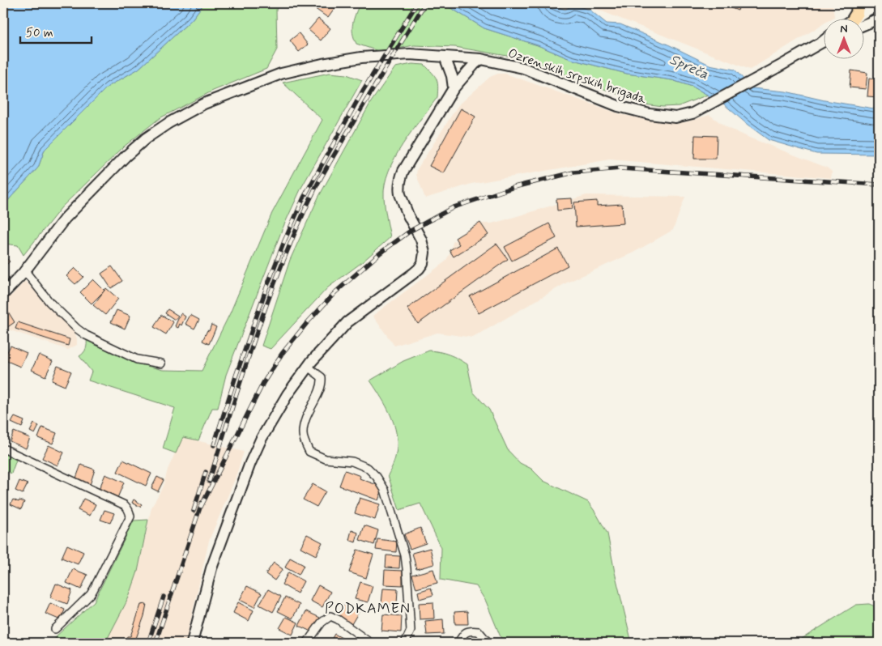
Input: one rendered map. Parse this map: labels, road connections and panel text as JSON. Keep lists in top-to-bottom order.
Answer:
{
  "streets": {
    "main road": ["Ozrenskih srpskih brigada"]
  },
  "districts": ["PODKAMEN"],
  "water": ["Spreča"],
  "scale_bar": "50 m",
  "north": "top"
}
